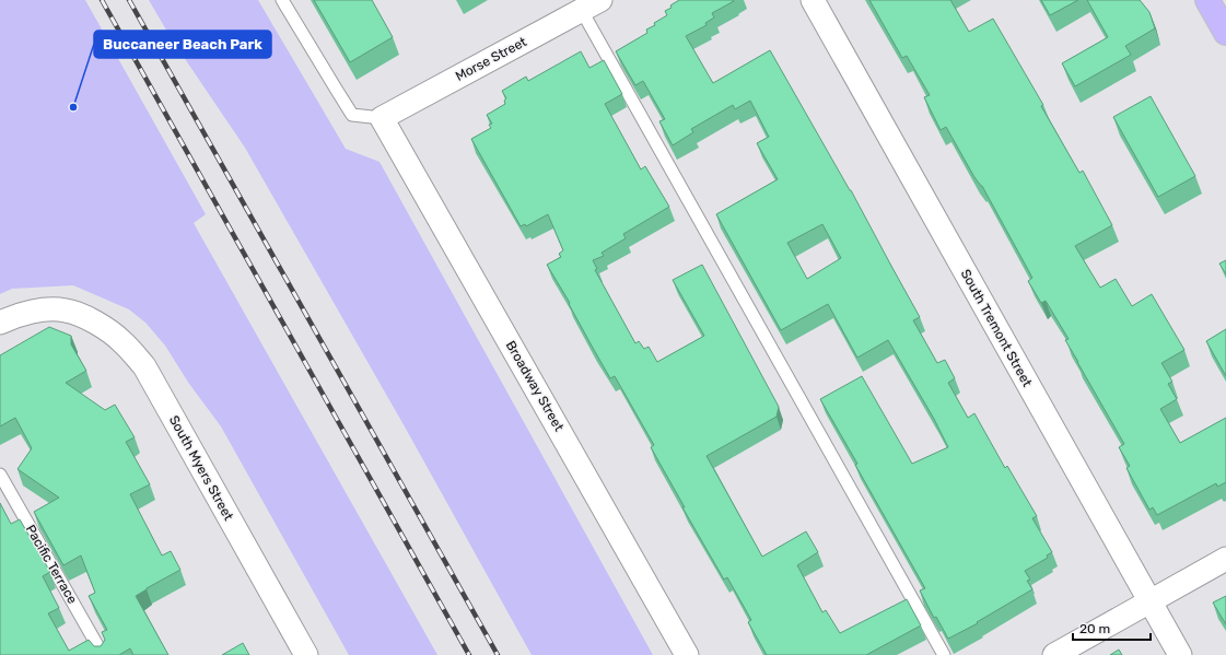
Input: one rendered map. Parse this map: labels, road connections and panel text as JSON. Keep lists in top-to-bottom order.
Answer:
{
  "streets": {
    "street": [
      "Morse Street",
      "South Tremont Street",
      "Broadway Street",
      "South Myers Street"
    ],
    "lane": ["Pacific Terrace"]
  },
  "crossings": [
    ["Morse Street", "Broadway Street"]
  ],
  "places": ["Buccaneer Beach Park"],
  "scale_bar": "20 m"
}
